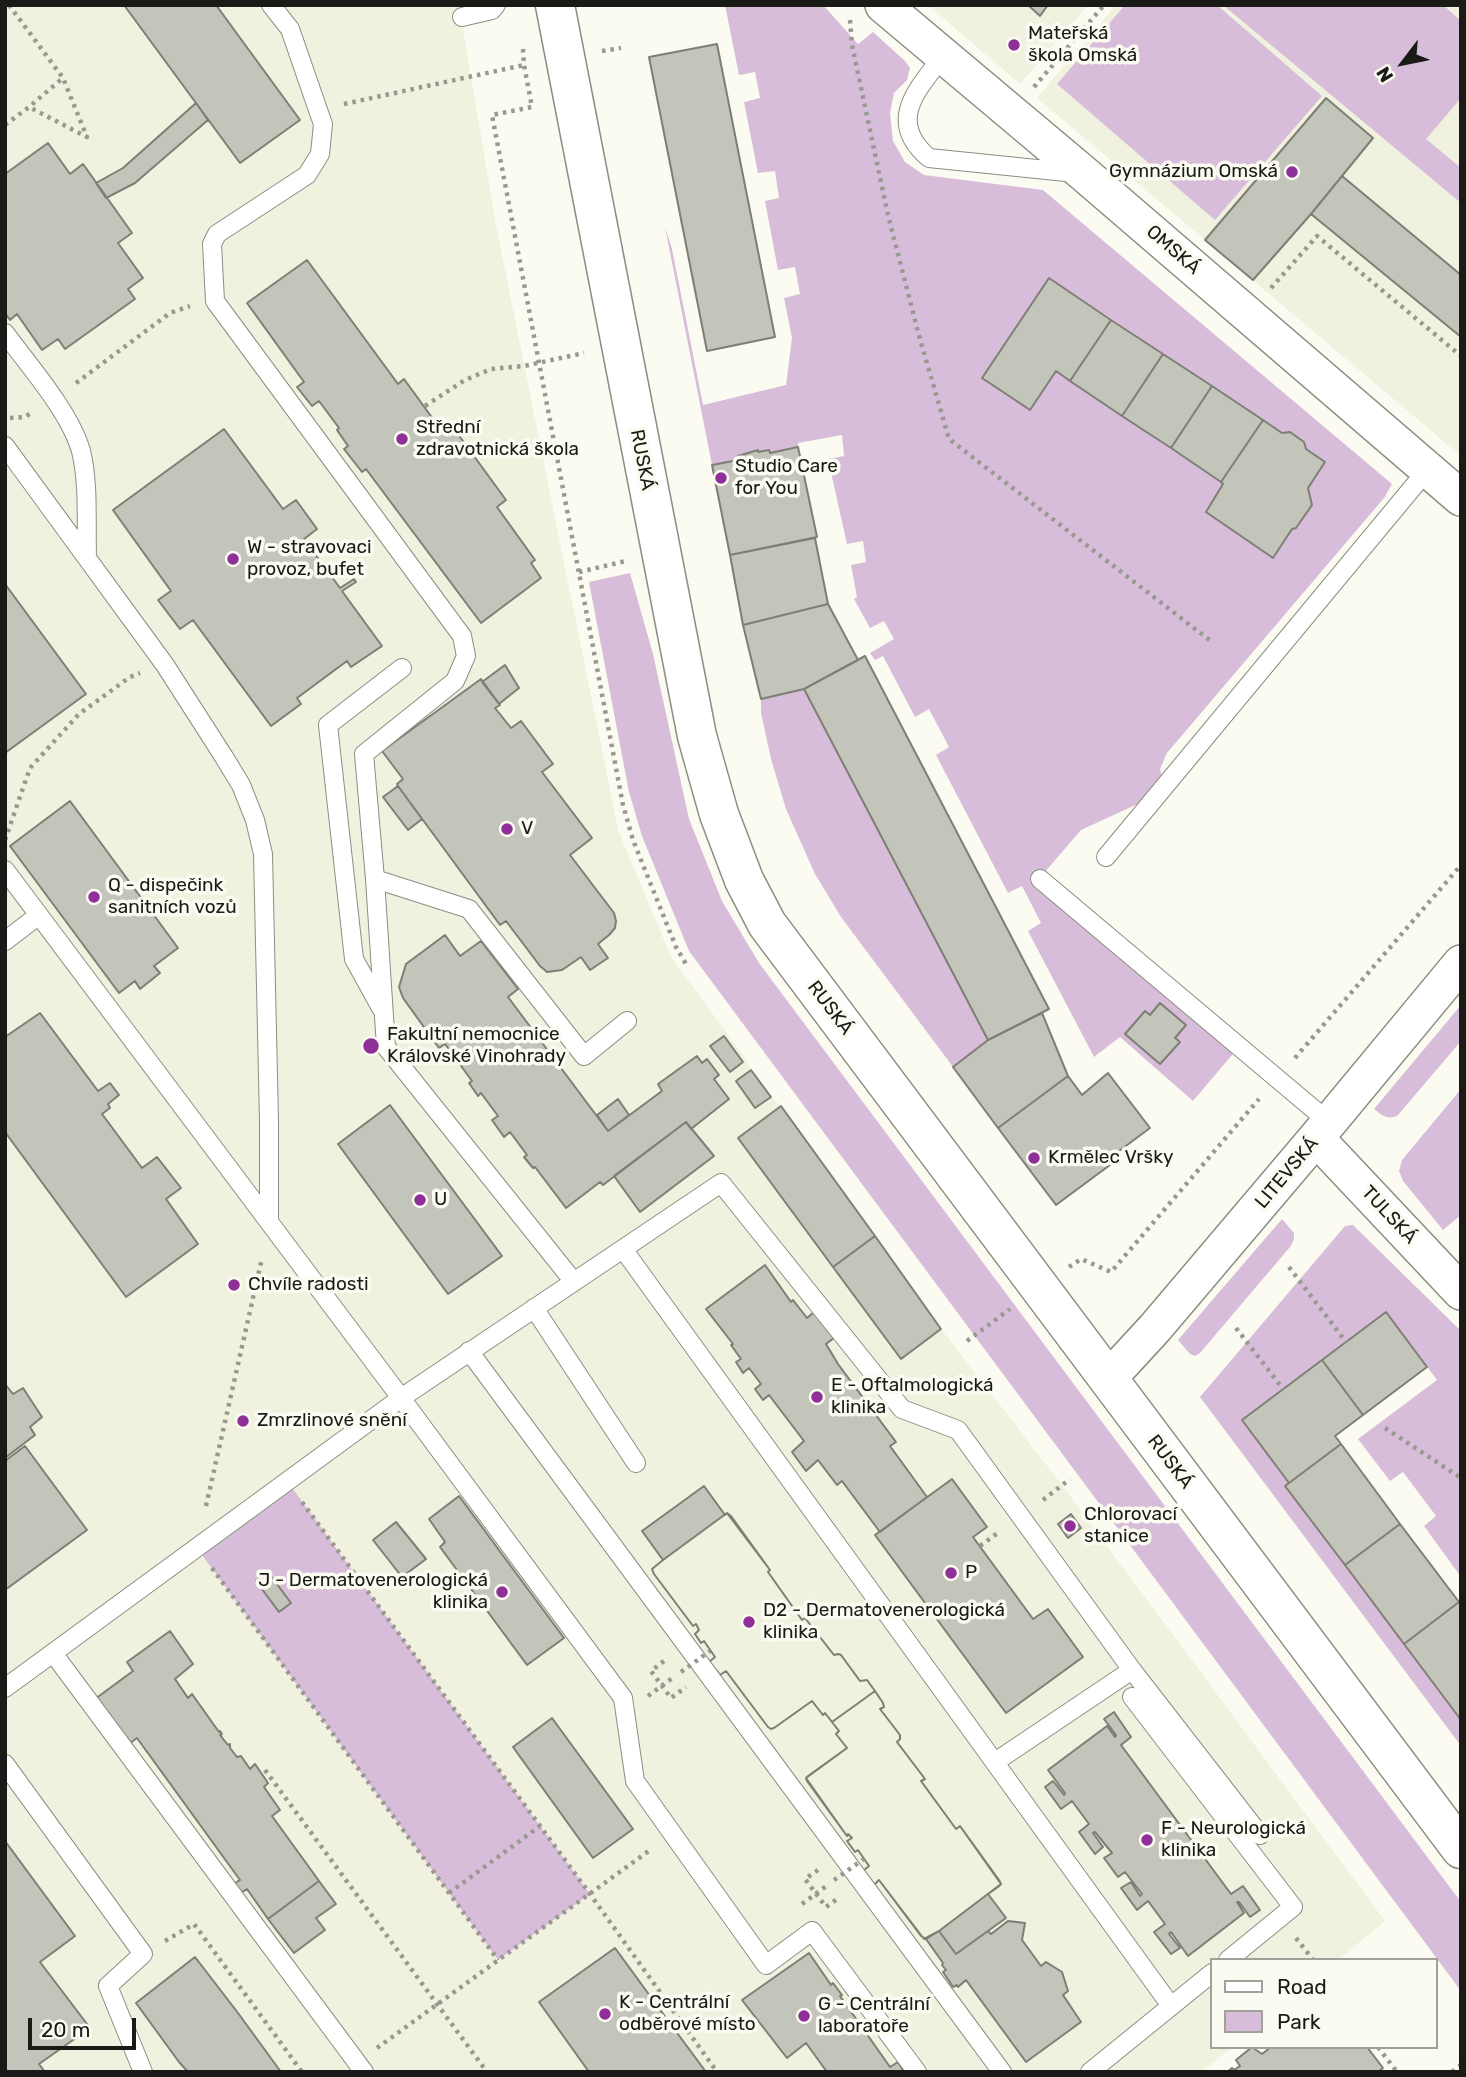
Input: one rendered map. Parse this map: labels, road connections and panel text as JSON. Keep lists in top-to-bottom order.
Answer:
{
  "streets": {
    "street": [
      "OMSKÁ",
      "RUSKÁ",
      "LITEVSKÁ",
      "TULSKÁ"
    ]
  },
  "crossings": [
    ["RUSKÁ", "LITEVSKÁ"],
    ["LITEVSKÁ", "TULSKÁ"]
  ],
  "places": [
    "Mateřská škola Omská",
    "Gymnázium Omská",
    "Střední zdravotnická škola",
    "Studio Care for You",
    "W - stravovaci provoz, bufet",
    "V",
    "Q - dispečink sanitních vozů",
    "Fakultní nemocnice Královské Vinohrady",
    "Krmělec Vršky",
    "U",
    "Chvíle radosti",
    "E - Oftalmologická klinika",
    "Zmrzlinové snění",
    "Chlorovací stanice",
    "P",
    "J - Dermatovenerologická klinika",
    "D2 - Dermatovenerologická klinika",
    "F - Neurologická klinika",
    "K - Centrální odběrové místo",
    "G - Centrální laboratoře"
  ],
  "legend": ["Road", "Park"],
  "scale_bar": "20 m",
  "north": "bottom left"
}
